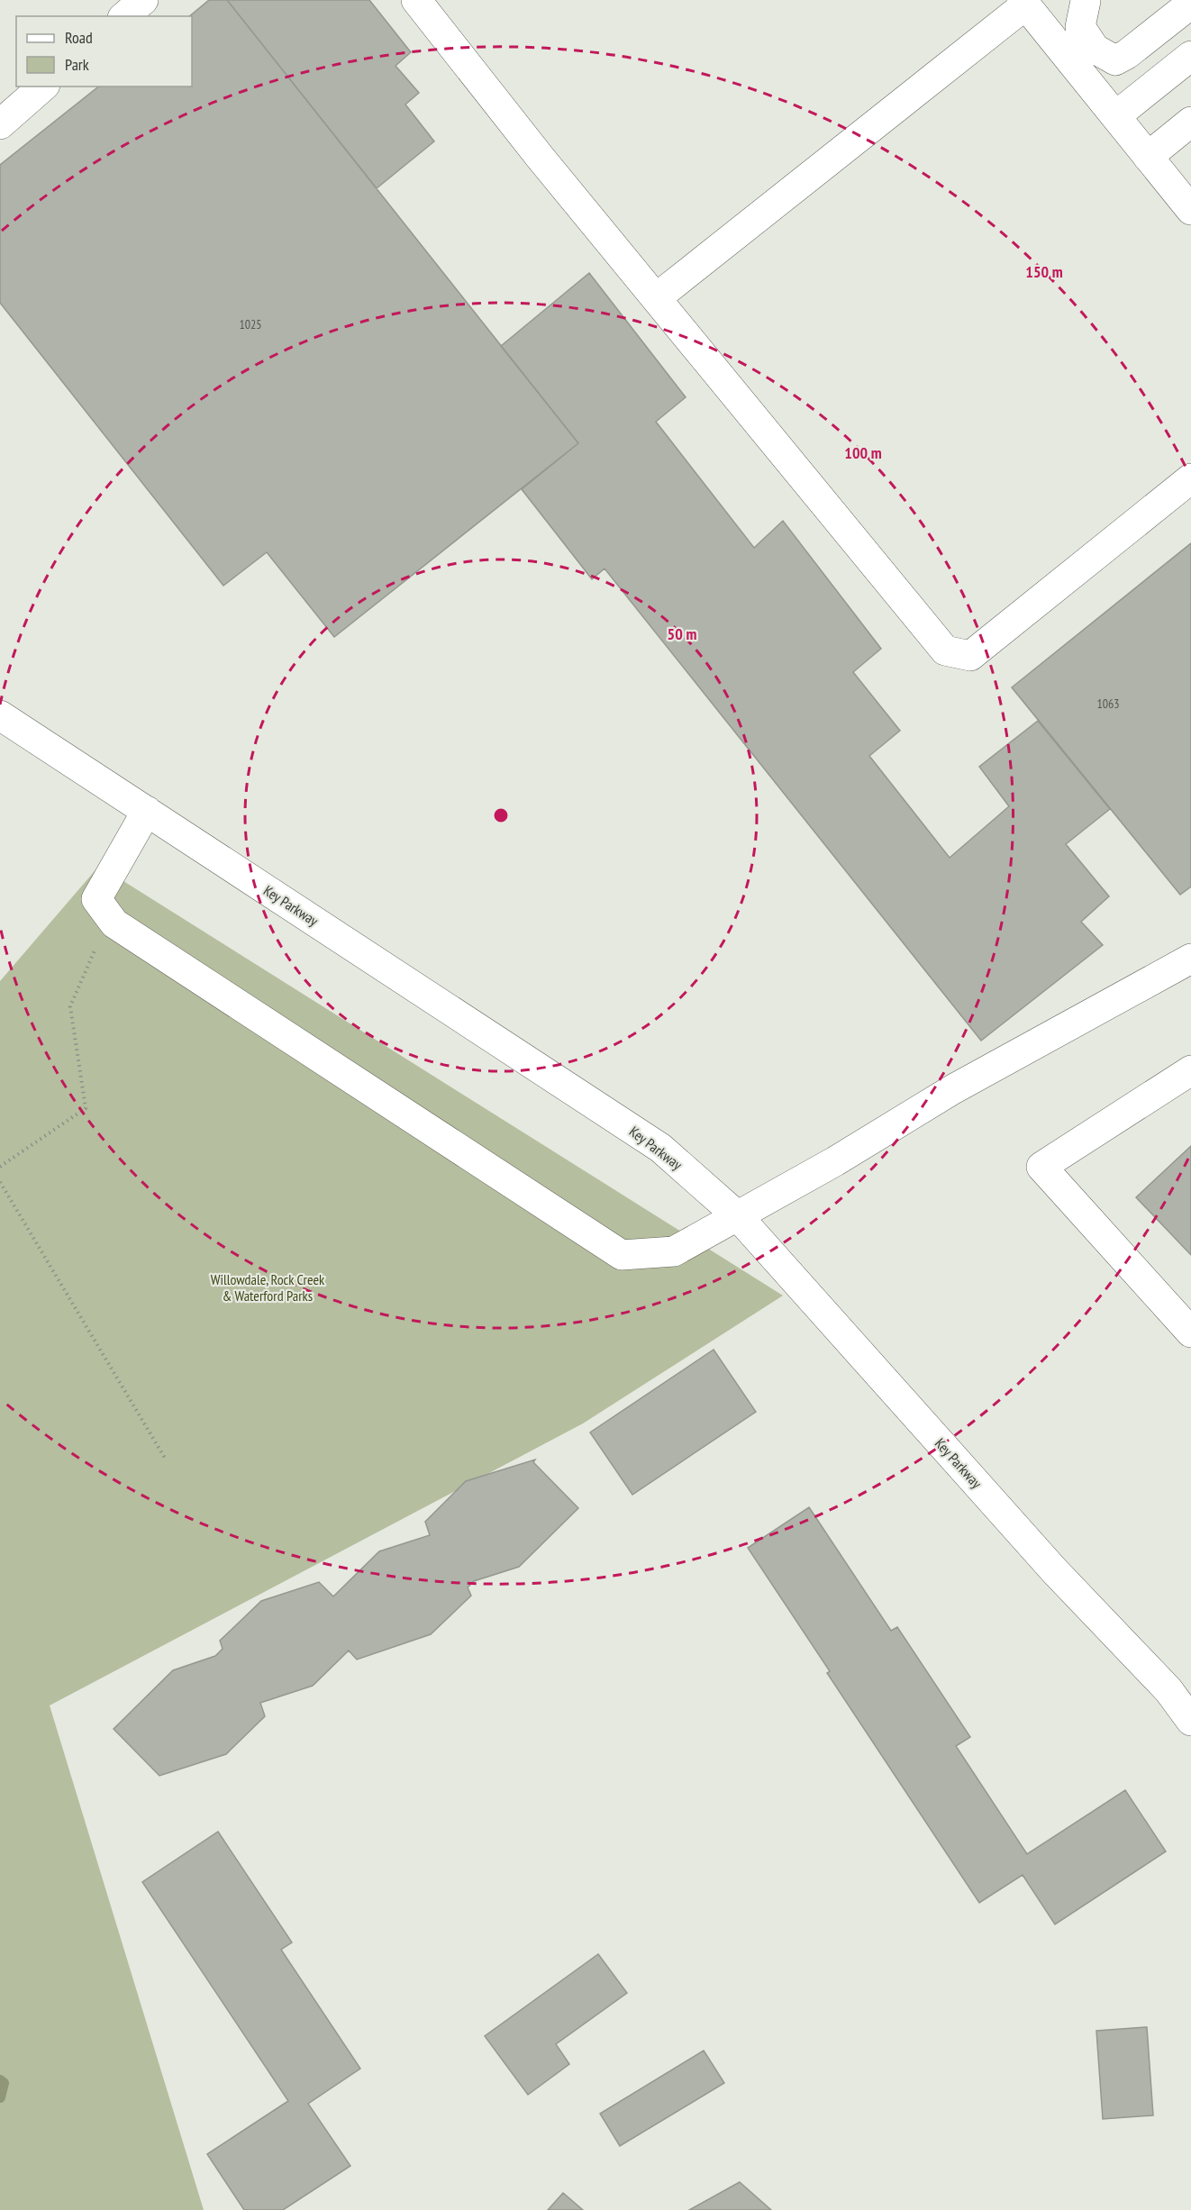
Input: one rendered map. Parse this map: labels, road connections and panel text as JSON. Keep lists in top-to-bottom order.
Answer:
{
  "streets": {
    "street": ["Key Parkway"]
  },
  "parks": ["Willowdale, Rock Creek & Waterford Parks"],
  "house_numbers": ["1025", "1063"],
  "legend": ["Road", "Park"],
  "rings": ["150 m", "100 m", "50 m"]
}
